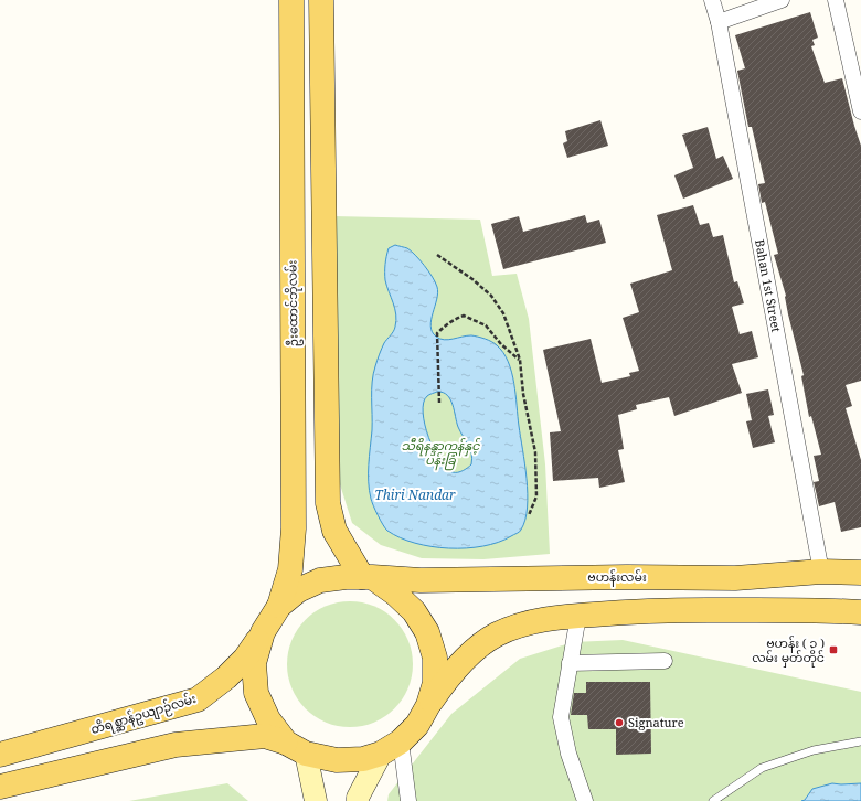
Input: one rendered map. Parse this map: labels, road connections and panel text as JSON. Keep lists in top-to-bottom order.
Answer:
{
  "streets": {
    "main road": ["ဦးထောင်ဘိုလမ်း", "ဗဟန်းလမ်း", "တိရစ္ဆာန်ဥယျာဉ်လမ်း"],
    "street": ["Bahan 1st Street"]
  },
  "crossings": [
    ["Bahan 1st Street", "ဗဟန်းလမ်း"],
    ["ဦးထောင်ဘိုလမ်း", "ဗဟန်းလမ်း"]
  ],
  "water": ["Thiri Nandar"],
  "parks": ["သီရိနန္ဒာကန်နှင့် ပန်းခြံ"],
  "places": {
    "transit": ["ဗဟန်း ( ၃ ) လမ်း မှတ်တိုင်"],
    "other": ["Signature"]
  }
}
